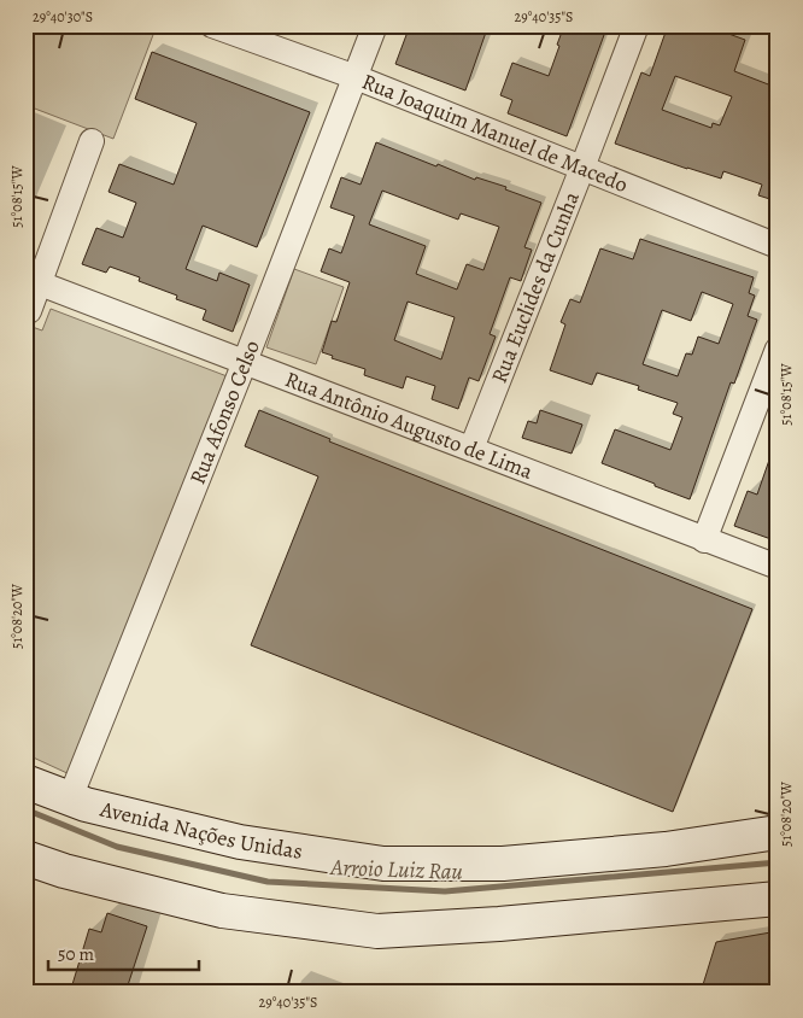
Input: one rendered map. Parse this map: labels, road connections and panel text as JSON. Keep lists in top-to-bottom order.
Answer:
{
  "streets": {
    "main road": ["Avenida Nações Unidas"],
    "street": [
      "Rua Joaquim Manuel de Macedo",
      "Rua Euclides da Cunha",
      "Rua Afonso Celso",
      "Rua Antônio Augusto de Lima"
    ]
  },
  "crossings": [
    ["Rua Joaquim Manuel de Macedo", "Rua Euclides da Cunha"],
    ["Rua Joaquim Manuel de Macedo", "Rua Afonso Celso"],
    ["Rua Euclides da Cunha", "Rua Antônio Augusto de Lima"],
    ["Rua Afonso Celso", "Rua Antônio Augusto de Lima"],
    ["Rua Afonso Celso", "Avenida Nações Unidas"]
  ],
  "water": ["Arroio Luiz Rau"],
  "scale_bar": "50 m",
  "coordinates": [
    "29°40'30\"S",
    "29°40'35\"S",
    "51°08'15\"W",
    "51°08'20\"W"
  ]
}
